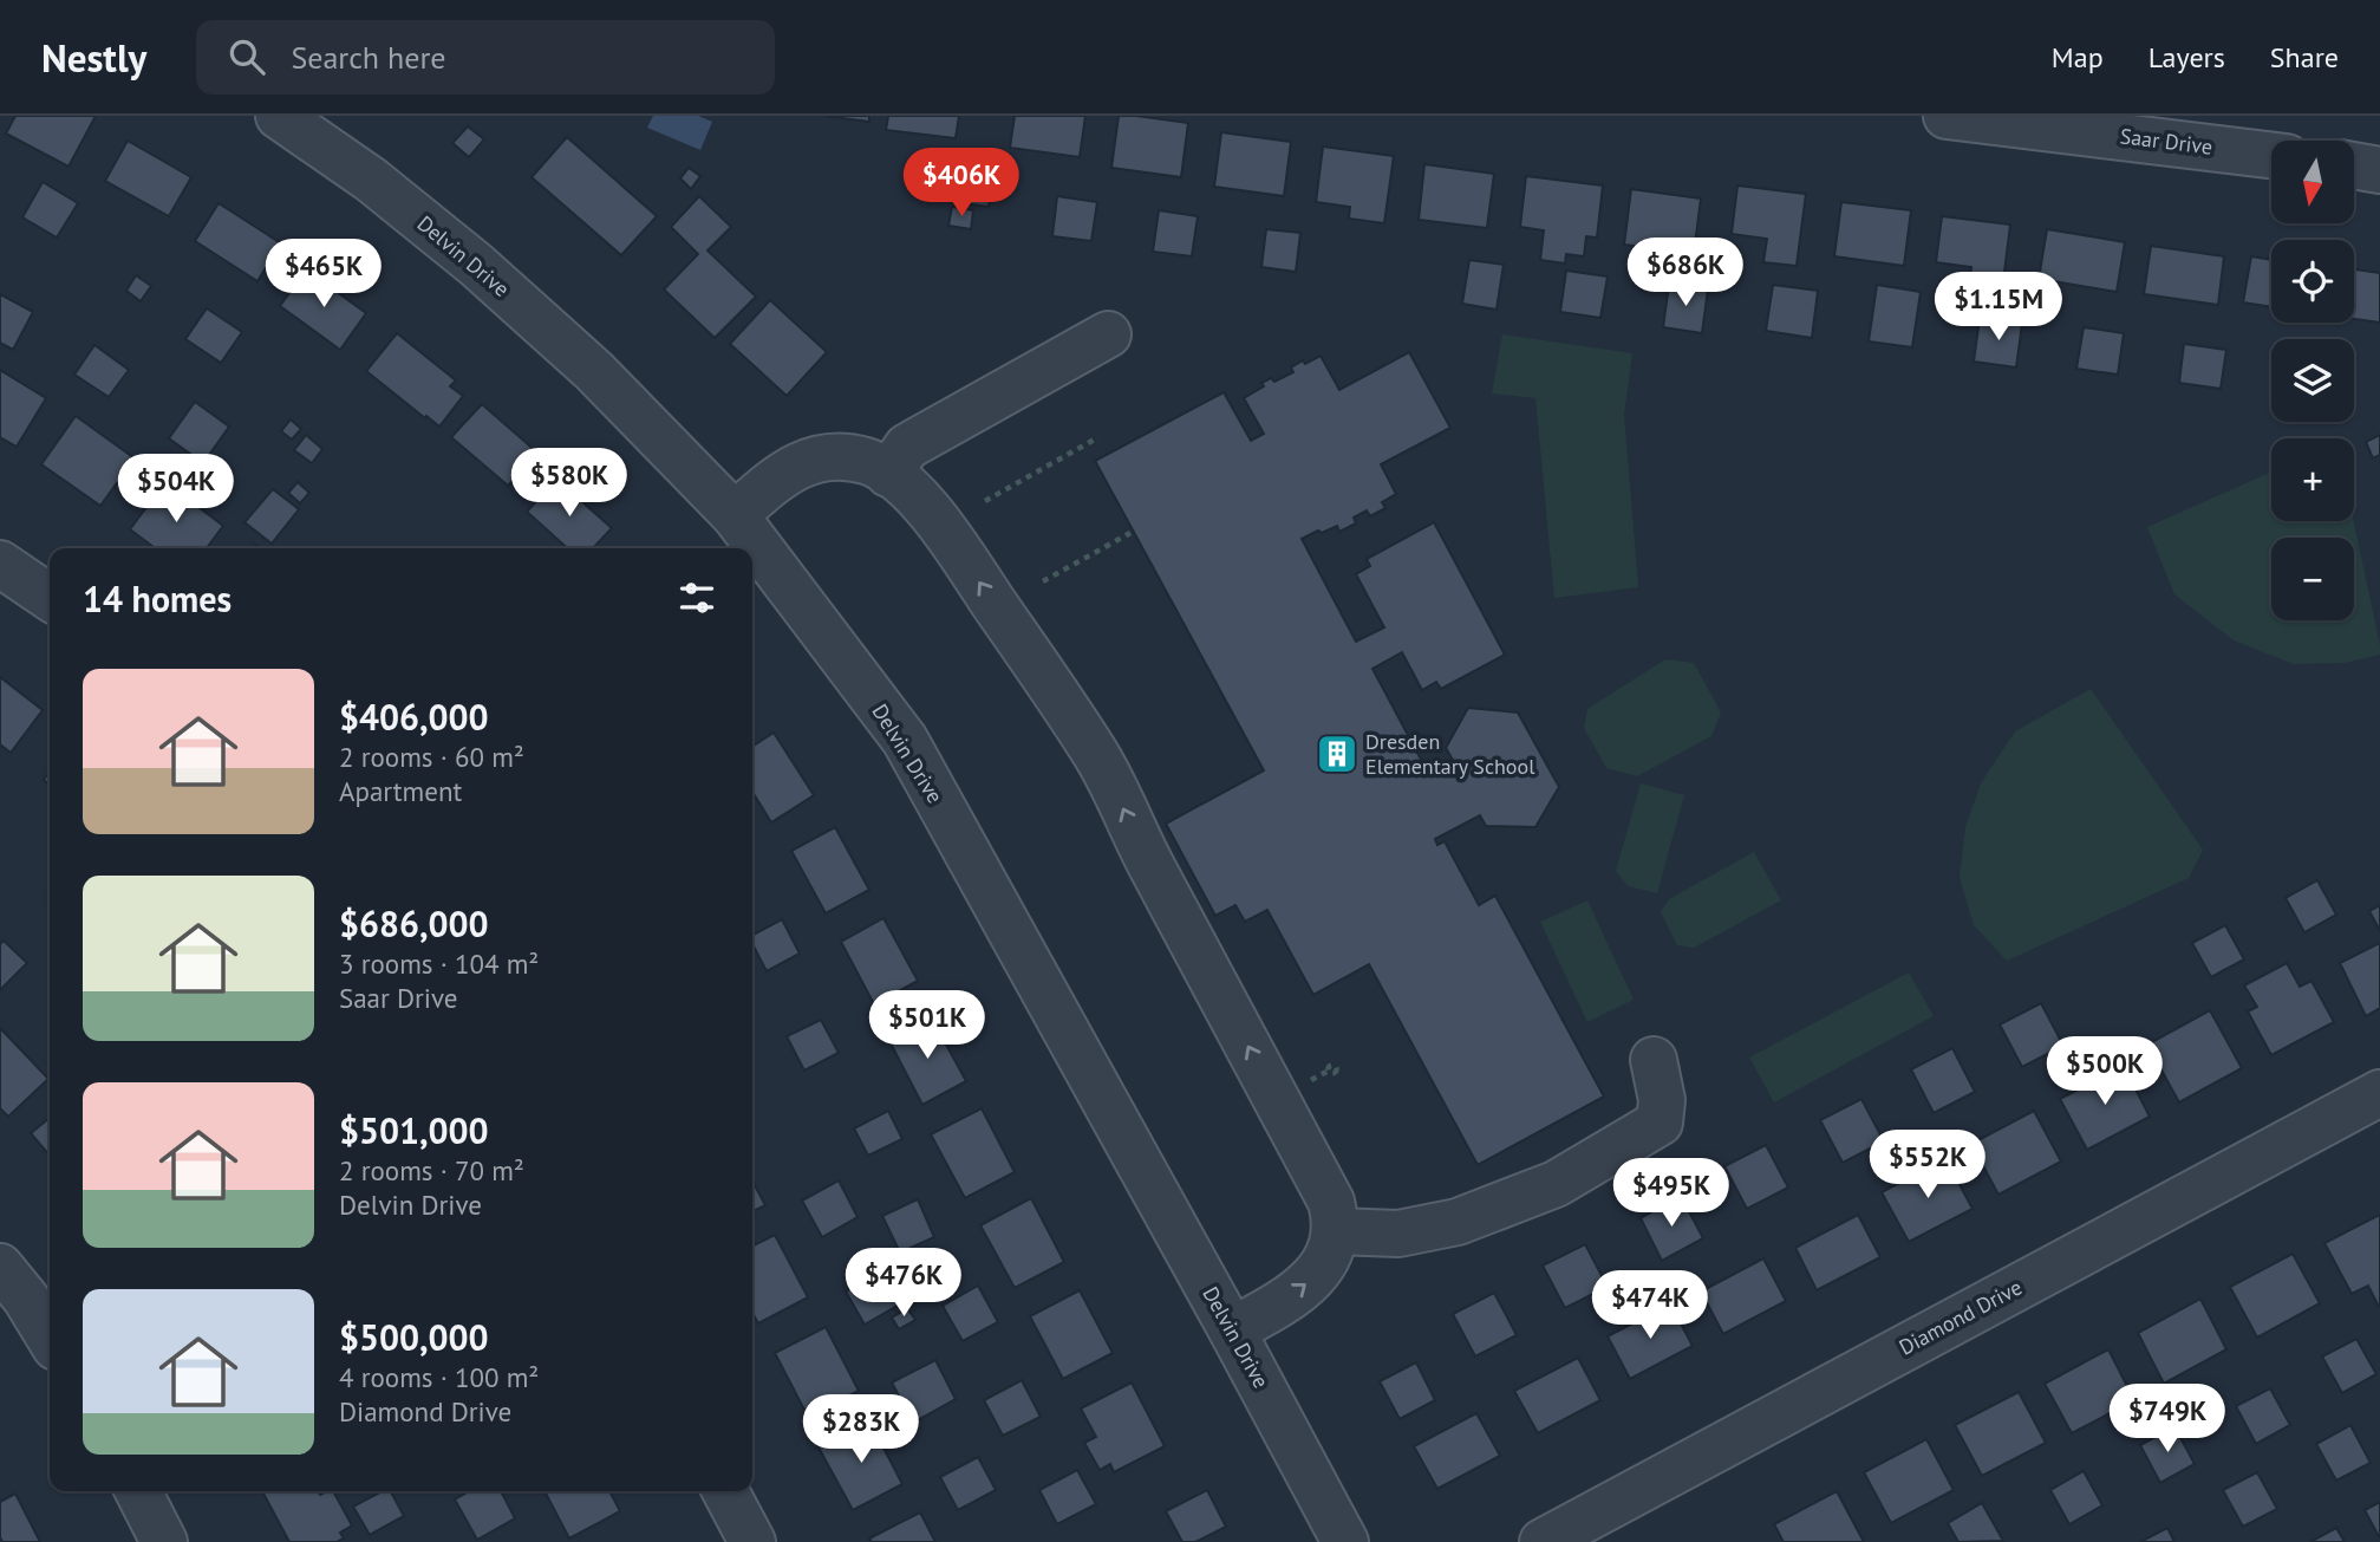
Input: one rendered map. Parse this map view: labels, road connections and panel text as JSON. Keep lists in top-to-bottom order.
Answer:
{
  "streets": {
    "street": ["Saar Drive", "Delvin Drive", "Diamond Drive"]
  },
  "places": {
    "building": ["Dresden Elementary School"]
  },
  "north": "bottom",
  "page": {
    "header": "Nestly",
    "search": "Search here",
    "nav": ["Map", "Layers", "Share"],
    "map_buttons": ["+", "−"],
    "price": [
      "$406K",
      "$686K",
      "$465K",
      "$1.15M",
      "$580K",
      "$504K",
      "$501K",
      "$500K",
      "$552K",
      "$495K",
      "$476K",
      "$474K",
      "$749K",
      "$283K"
    ],
    "heading": "14 homes",
    "list": [
      {
        "name": "$406,000",
        "note": "2 rooms · 60 m² · Apartment"
      },
      {
        "name": "$686,000",
        "note": "3 rooms · 104 m² · Saar Drive"
      },
      {
        "name": "$501,000",
        "note": "2 rooms · 70 m² · Delvin Drive"
      },
      {
        "name": "$500,000",
        "note": "4 rooms · 100 m² · Diamond Drive"
      }
    ]
  }
}
